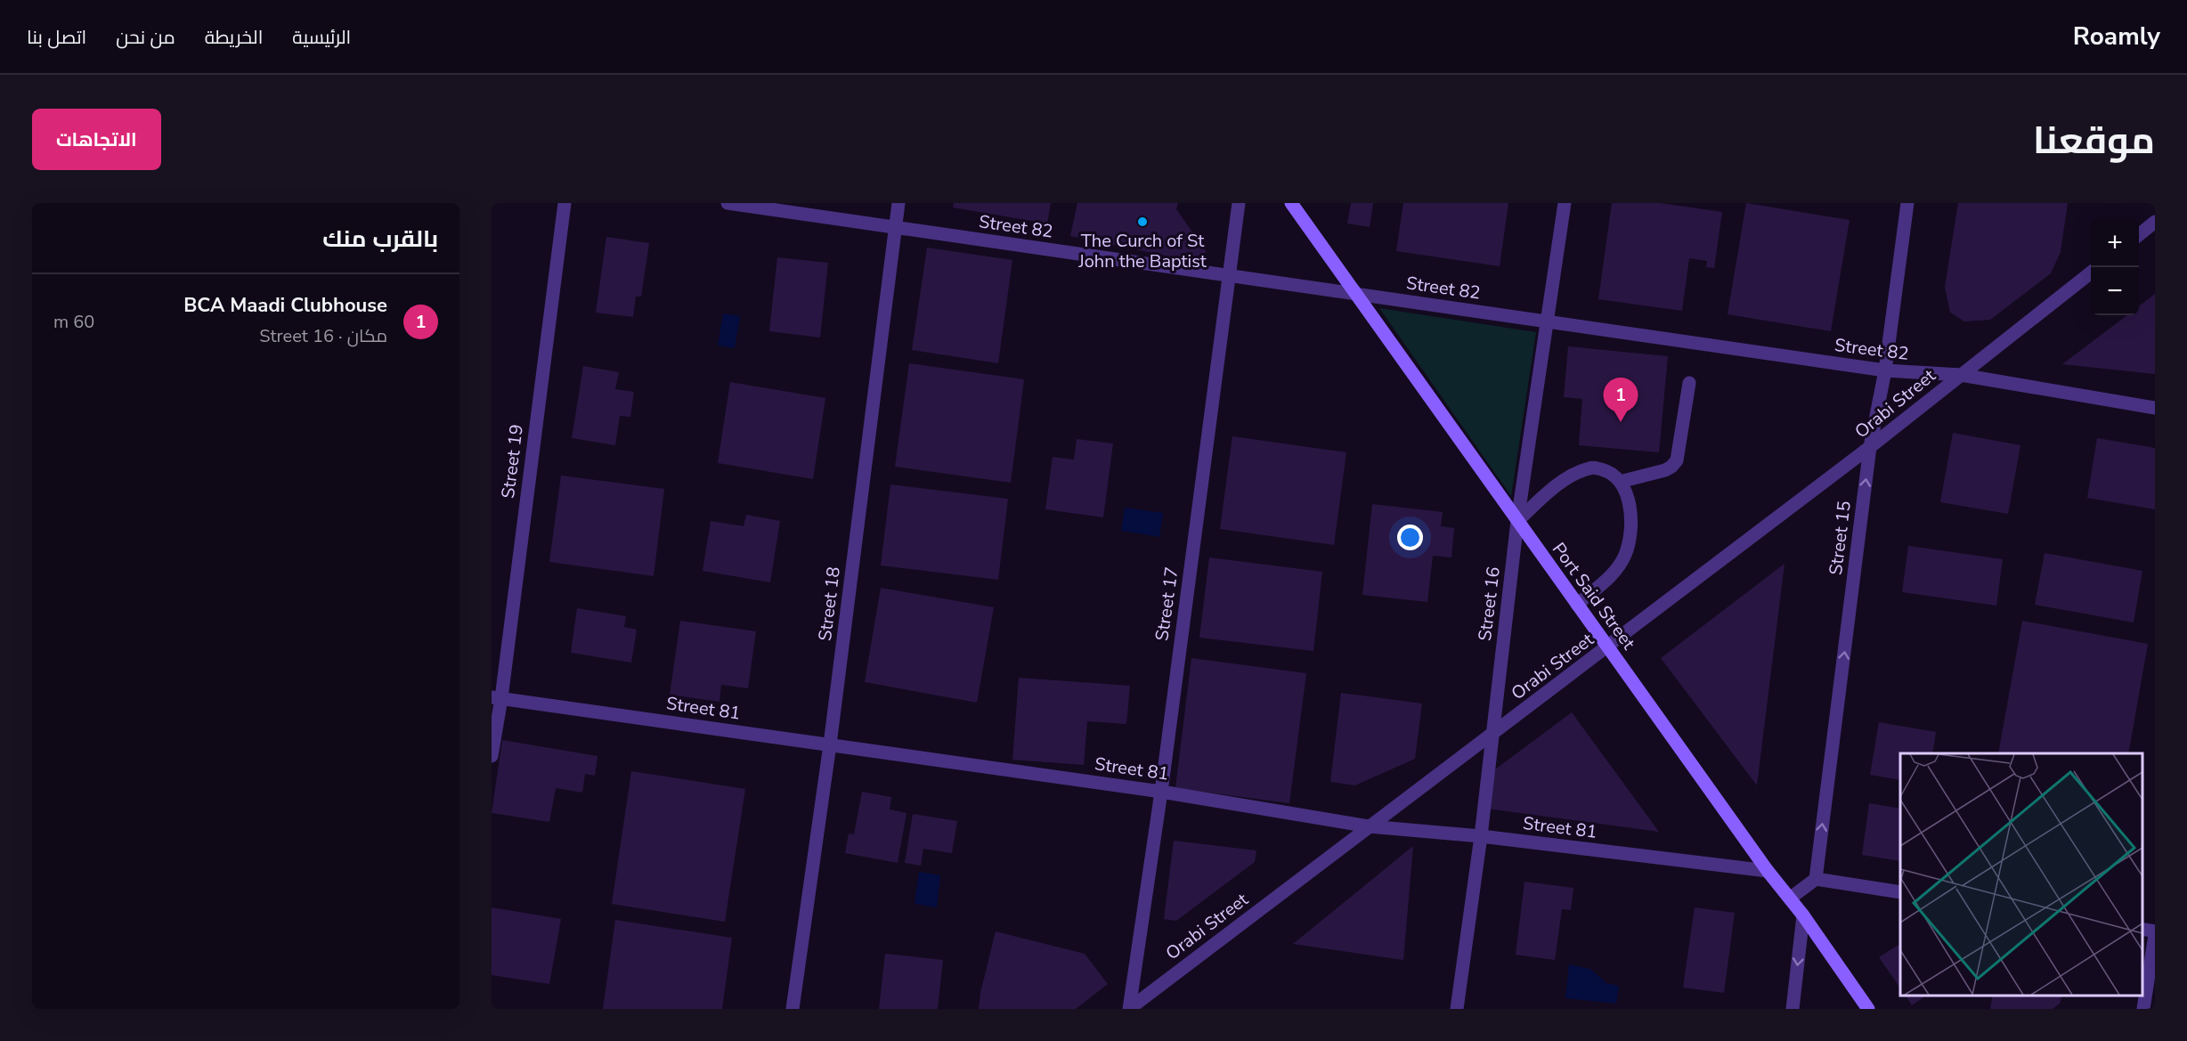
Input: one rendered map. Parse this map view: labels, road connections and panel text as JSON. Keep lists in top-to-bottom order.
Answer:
{
  "streets": {
    "main road": ["Port Said Street"],
    "street": [
      "Street 82",
      "Orabi Street",
      "Street 19",
      "Street 15",
      "Street 18",
      "Street 17",
      "Street 16",
      "Street 81"
    ]
  },
  "crossings": [
    ["Street 82", "Orabi Street"],
    ["Street 82", "Street 15"],
    ["Street 82", "Port Said Street"],
    ["Street 82", "Street 18"],
    ["Street 82", "Street 17"],
    ["Street 82", "Street 16"],
    ["Orabi Street", "Street 15"],
    ["Orabi Street", "Port Said Street"],
    ["Orabi Street", "Street 17"],
    ["Orabi Street", "Street 16"],
    ["Orabi Street", "Street 81"],
    ["Street 19", "Street 81"],
    ["Port Said Street", "Street 16"],
    ["Port Said Street", "Street 81"],
    ["Street 18", "Street 81"],
    ["Street 17", "Street 81"],
    ["Street 16", "Street 81"]
  ],
  "one_way": ["Street 15"],
  "places": ["The Curch of St John the Baptist"],
  "page": {
    "header": "Roamly",
    "nav": [
      "الرئيسية",
      "الخريطة",
      "من نحن",
      "اتصل بنا"
    ],
    "title": "موقعنا",
    "buttons": "الاتجاهات",
    "heading": "بالقرب منك",
    "map_buttons": ["+", "−"],
    "list": [
      {
        "mark": "1",
        "name": "BCA Maadi Clubhouse",
        "note": "مكان · Street 16",
        "value": "60 m"
      }
    ],
    "pins": "1"
  }
}
